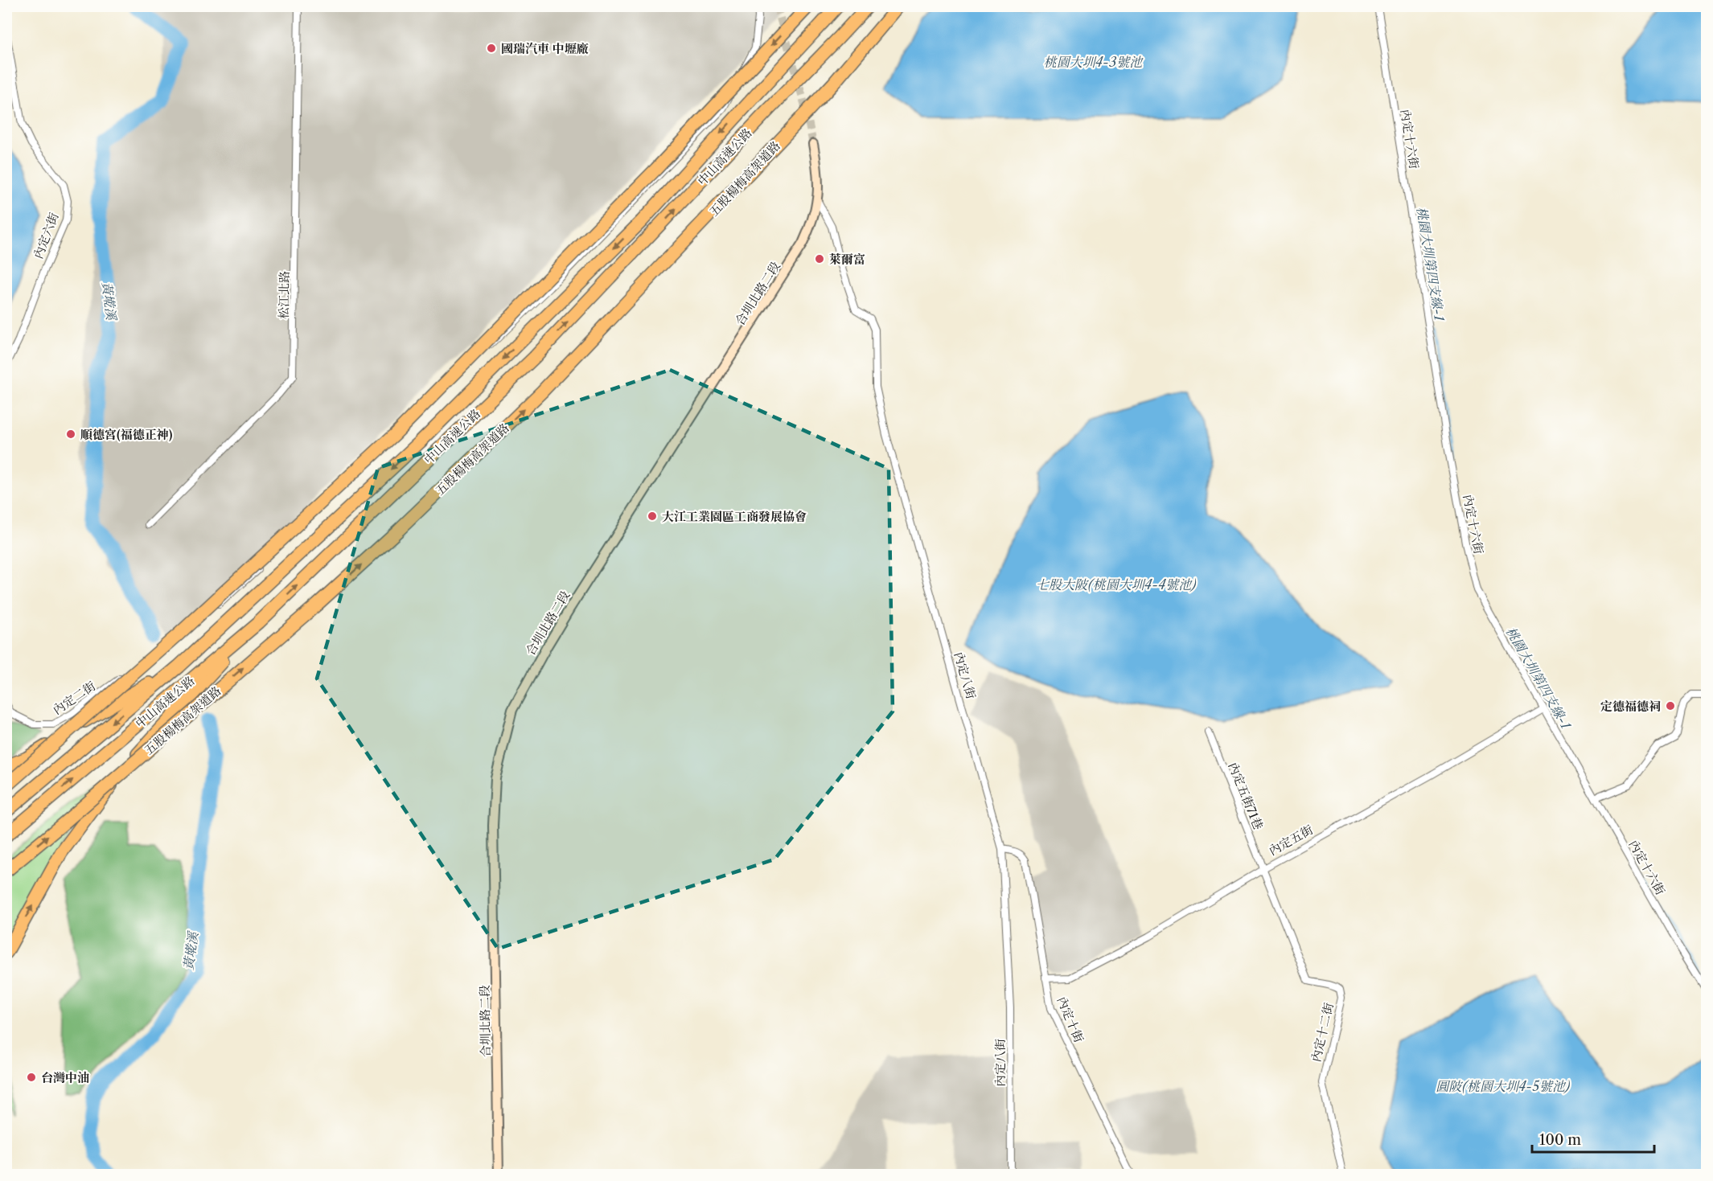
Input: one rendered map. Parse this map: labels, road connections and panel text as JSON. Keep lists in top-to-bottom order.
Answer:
{
  "streets": {
    "highway": ["中山高速公路", "五股楊梅高架道路"],
    "street": [
      "內定十六街",
      "內定六街",
      "合圳北路二段",
      "松江北路",
      "內定八街",
      "內定二街",
      "內定五街71巷",
      "內定五街",
      "內定十街",
      "內定十二街"
    ]
  },
  "crossings": [
    ["內定十六街", "內定五街"],
    ["合圳北路二段", "內定八街"],
    ["內定八街", "內定十街"],
    ["內定五街71巷", "內定五街"],
    ["內定五街71巷", "內定十二街"],
    ["內定五街", "內定十街"],
    ["內定五街", "內定十二街"]
  ],
  "water": [
    "桃園大圳4-3號池",
    "桃園大圳第四支線-1",
    "黃墘溪",
    "七股大陂(桃園大圳4-4號池)",
    "圓陂(桃園大圳4-5號池)"
  ],
  "places": [
    "國瑞汽車 中壢廠",
    "萊爾富",
    "順德宮(福德正神)",
    "大江工業園區工商發展協會",
    "定德福德祠",
    "台灣中油"
  ],
  "scale_bar": "100 m"
}
